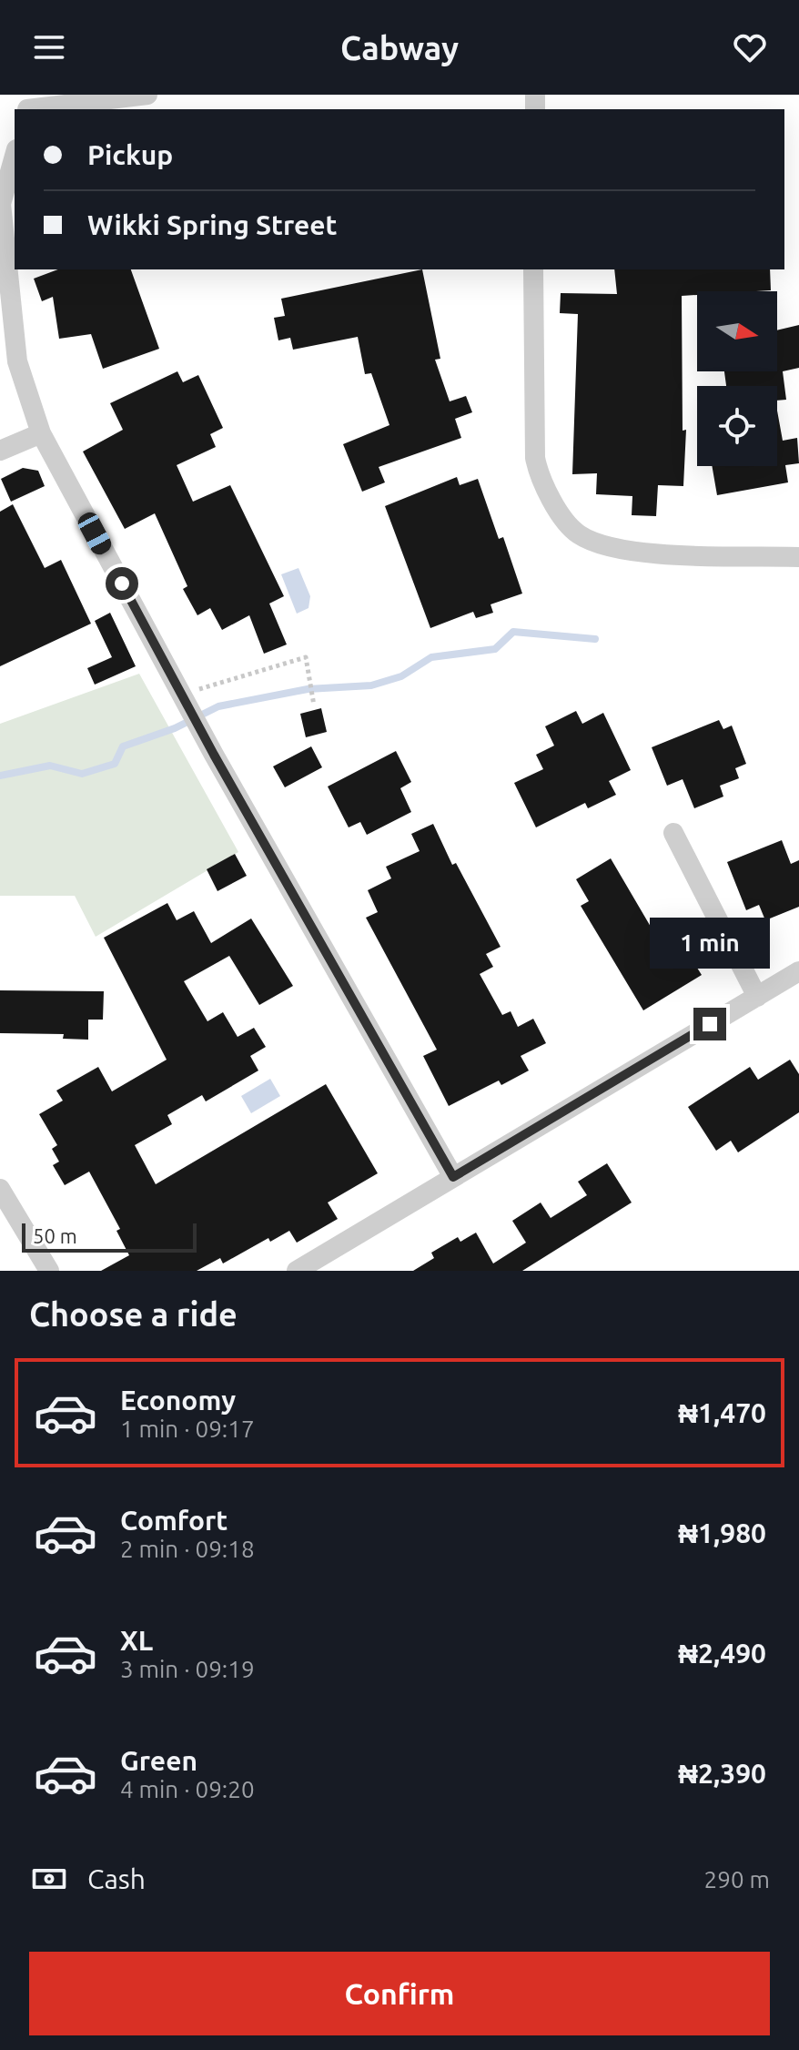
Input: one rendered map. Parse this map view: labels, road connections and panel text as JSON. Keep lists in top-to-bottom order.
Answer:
{
  "scale_bar": "50 m",
  "north": "right",
  "page": {
    "header": "Cabway",
    "banner": ["Pickup", "Wikki Spring Street"],
    "bubble": "1 min",
    "scale": "50 m",
    "heading": "Choose a ride",
    "list": [
      {
        "name": "Economy",
        "note": "1 min · 09:17",
        "value": "₦1,470"
      },
      {
        "name": "Comfort",
        "note": "2 min · 09:18",
        "value": "₦1,980"
      },
      {
        "name": "XL",
        "note": "3 min · 09:19",
        "value": "₦2,490"
      },
      {
        "name": "Green",
        "note": "4 min · 09:20",
        "value": "₦2,390"
      }
    ],
    "pay": ["Cash", "290 m"],
    "buttons": "Confirm"
  }
}
